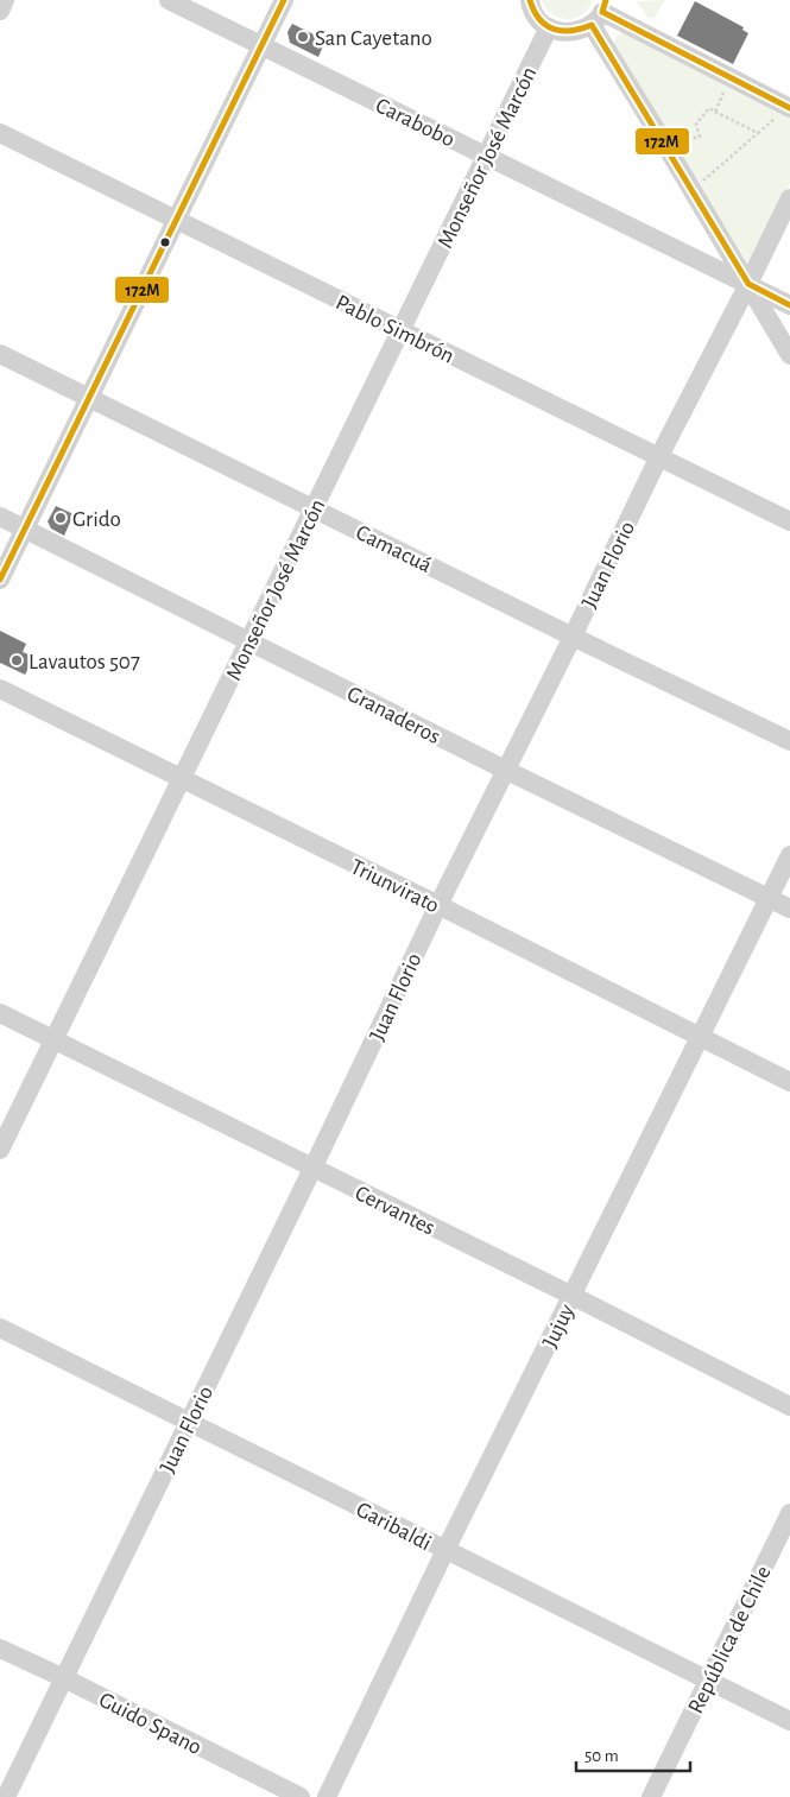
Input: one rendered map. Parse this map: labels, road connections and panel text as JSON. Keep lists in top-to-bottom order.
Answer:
{
  "streets": {
    "street": [
      "Carabobo",
      "Monseñor José Marcón",
      "Pablo Simbrón",
      "Camacuá",
      "Juan Florio",
      "Granaderos",
      "Triunvirato",
      "Cervantes",
      "Jujuy",
      "Garibaldi",
      "República de Chile",
      "Guido Spano"
    ]
  },
  "crossings": [
    ["Carabobo", "Monseñor José Marcón"],
    ["Carabobo", "Juan Florio"],
    ["Monseñor José Marcón", "Pablo Simbrón"],
    ["Monseñor José Marcón", "Camacuá"],
    ["Monseñor José Marcón", "Granaderos"],
    ["Monseñor José Marcón", "Triunvirato"],
    ["Monseñor José Marcón", "Cervantes"],
    ["Pablo Simbrón", "Juan Florio"],
    ["Camacuá", "Juan Florio"],
    ["Juan Florio", "Granaderos"],
    ["Juan Florio", "Triunvirato"],
    ["Juan Florio", "Cervantes"],
    ["Juan Florio", "Garibaldi"],
    ["Juan Florio", "Guido Spano"],
    ["Granaderos", "Jujuy"],
    ["Triunvirato", "Jujuy"],
    ["Cervantes", "Jujuy"],
    ["Jujuy", "Garibaldi"],
    ["Garibaldi", "República de Chile"]
  ],
  "places": ["San Cayetano", "Grido", "Lavautos 507"],
  "lines": ["transit line 172M"],
  "scale_bar": "50 m"
}
